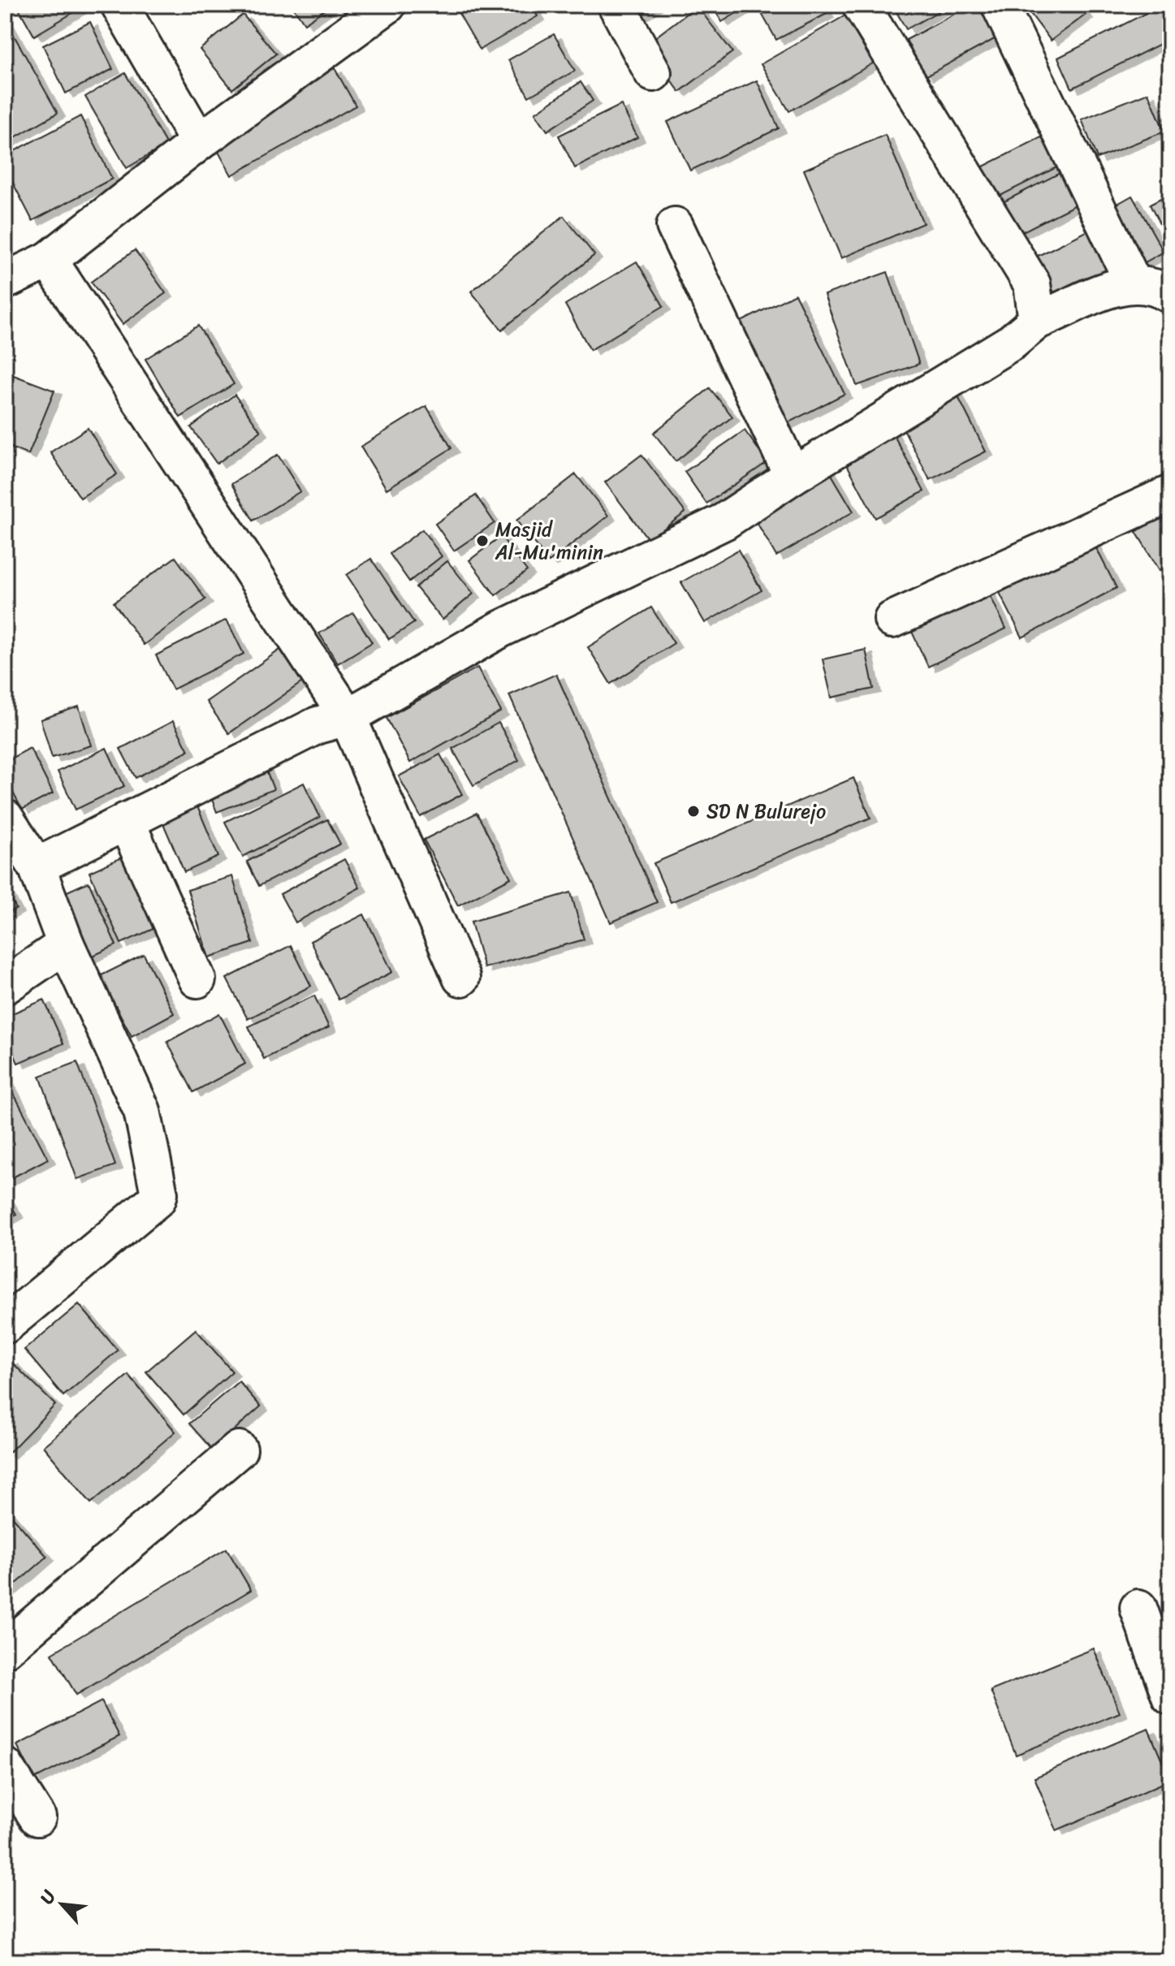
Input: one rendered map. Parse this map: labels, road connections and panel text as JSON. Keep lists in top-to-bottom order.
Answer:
{
  "places": ["Masjid Al-Mu'minin", "SD N Bulurejo"],
  "north": "top left"
}
